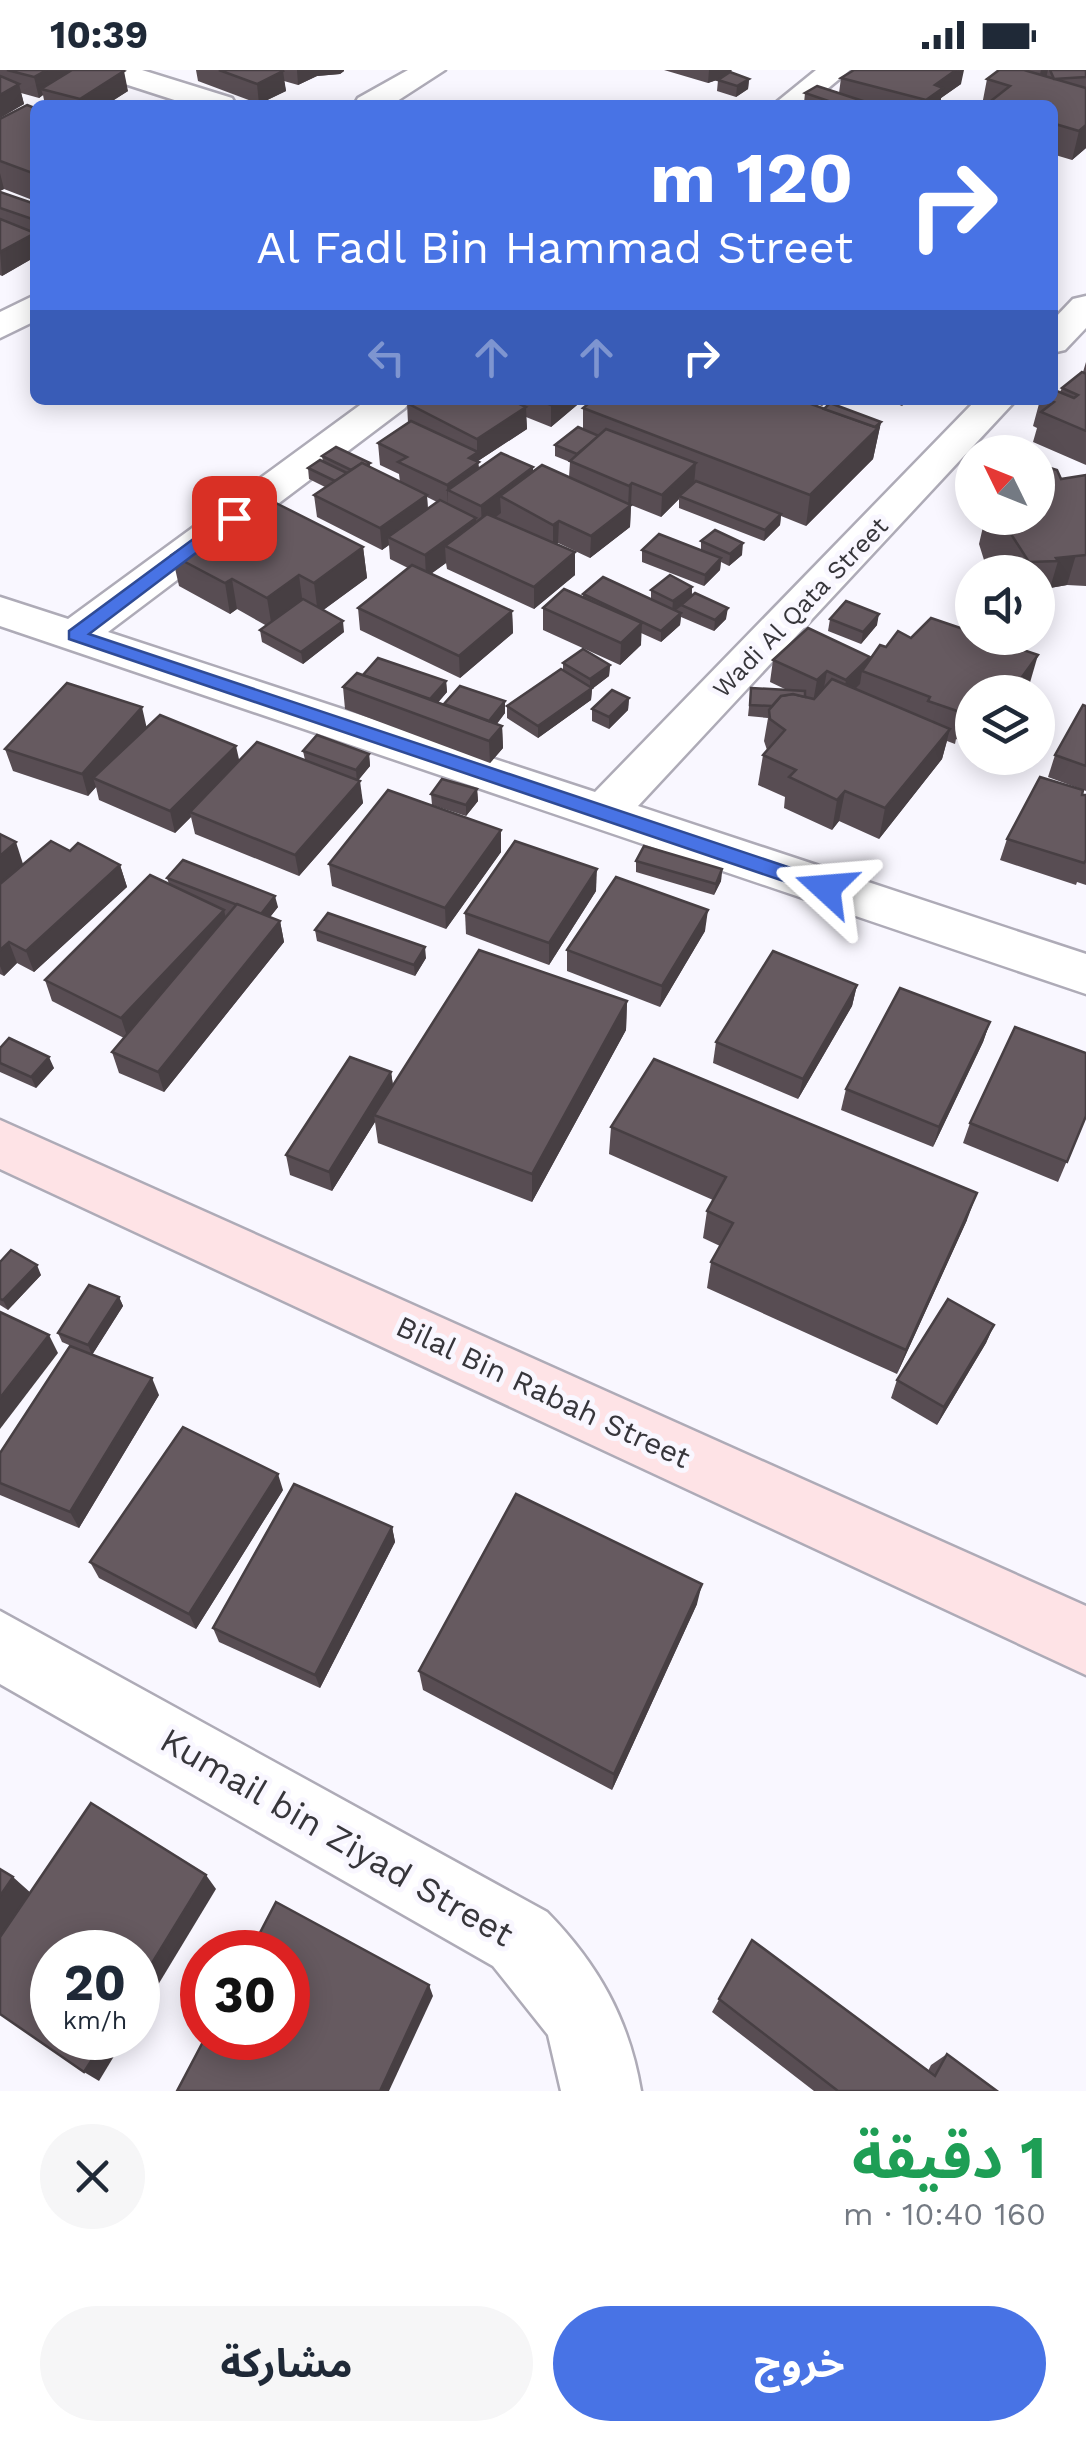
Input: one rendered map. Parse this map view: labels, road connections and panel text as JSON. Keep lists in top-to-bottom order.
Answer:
{
  "streets": {
    "street": ["Wadi Al Qata Street", "Bilal Bin Rabah Street", "Kumail bin Ziyad Street"]
  },
  "north": "top left",
  "page": {
    "status": "10:39",
    "turn": ["120 m", "Al Fadl Bin Hammad Street"],
    "speed": "20 km/h",
    "limit": "30",
    "heading": ["1 دقيقة", "160 m · 10:40"],
    "buttons": ["خروج", "مشاركة"]
  }
}
